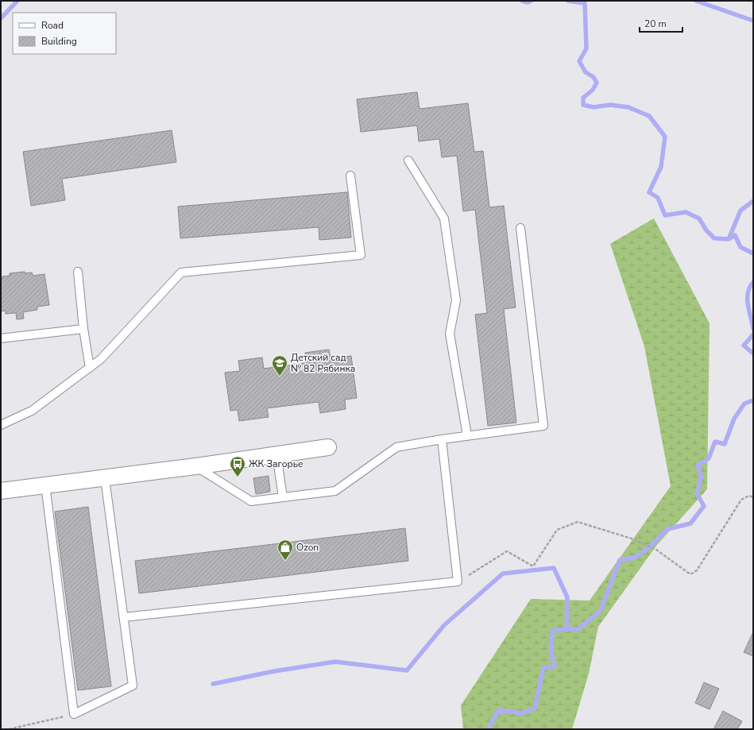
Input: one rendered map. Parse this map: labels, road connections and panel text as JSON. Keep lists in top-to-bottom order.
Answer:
{
  "places": {
    "school or university": ["Детский сад № 82 Рябинка"],
    "bus stop": ["ЖК Загорье"],
    "shop": ["Ozon"]
  },
  "legend": ["Road", "Building"],
  "scale_bar": "20 m"
}
